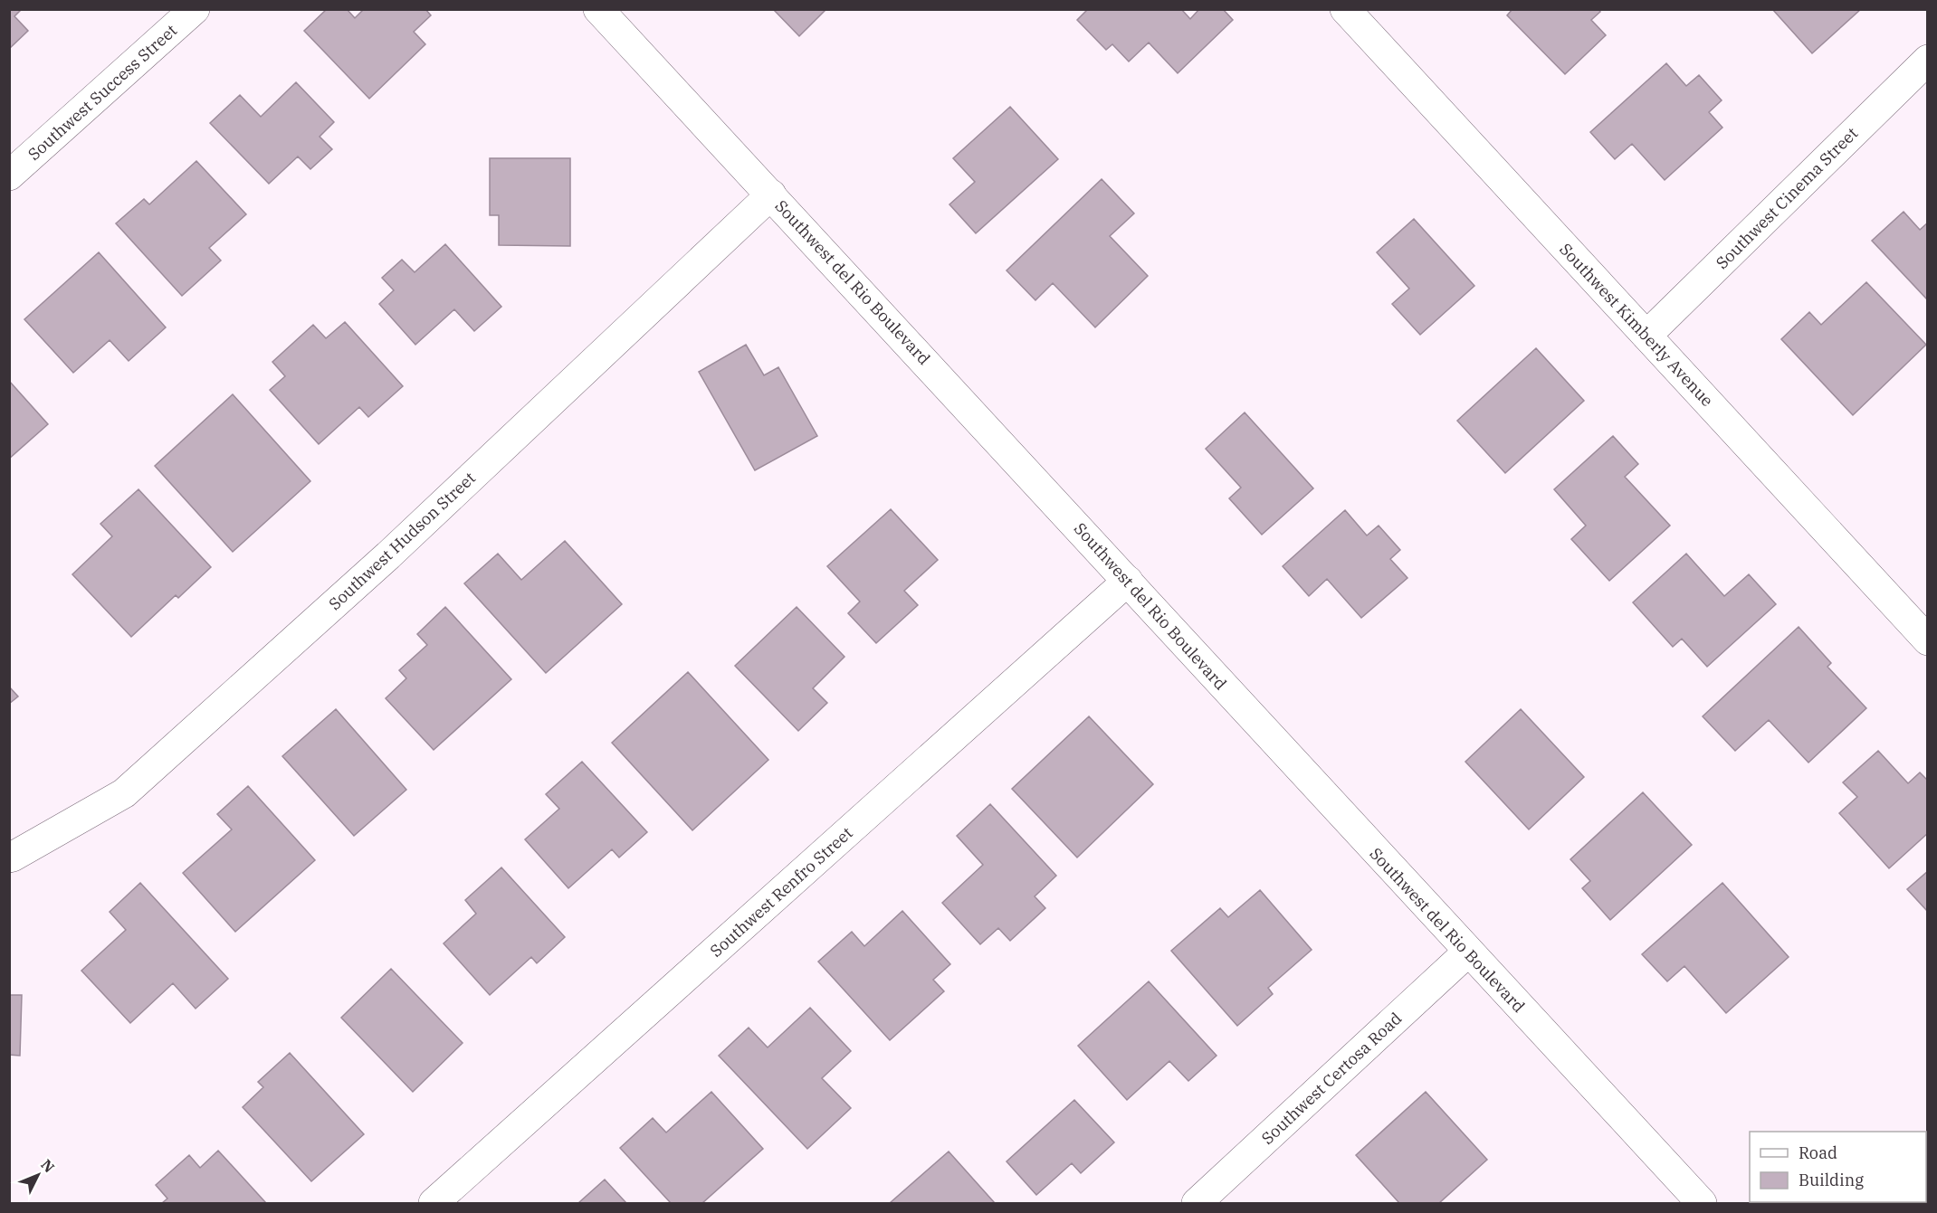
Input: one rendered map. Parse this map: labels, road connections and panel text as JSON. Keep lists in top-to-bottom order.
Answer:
{
  "streets": {
    "street": [
      "Southwest Success Street",
      "Southwest Cinema Street",
      "Southwest del Rio Boulevard",
      "Southwest Kimberly Avenue",
      "Southwest Hudson Street",
      "Southwest Renfro Street",
      "Southwest Certosa Road"
    ]
  },
  "crossings": [
    ["Southwest Cinema Street", "Southwest Kimberly Avenue"],
    ["Southwest del Rio Boulevard", "Southwest Hudson Street"],
    ["Southwest del Rio Boulevard", "Southwest Renfro Street"],
    ["Southwest del Rio Boulevard", "Southwest Certosa Road"]
  ],
  "legend": ["Road", "Building"],
  "north": "top right"
}
